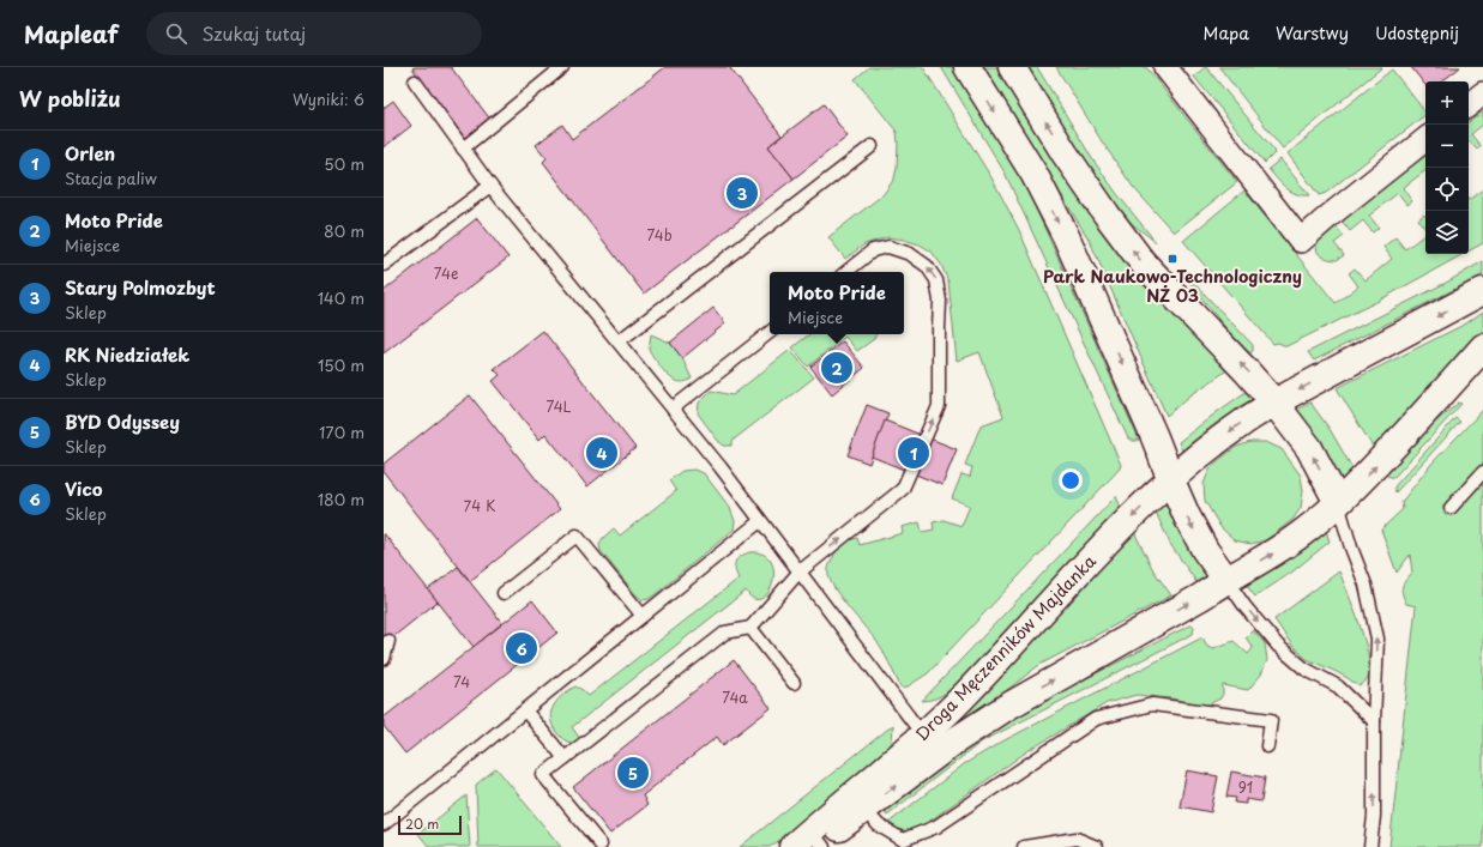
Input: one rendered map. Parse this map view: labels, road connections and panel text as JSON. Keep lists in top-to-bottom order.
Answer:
{
  "streets": {
    "street": ["Droga Męczenników Majdanka"]
  },
  "places": {
    "transit": ["Park Naukowo-Technologiczny NŻ 03"]
  },
  "house_numbers": [
    "74b",
    "74e",
    "74L",
    "74 K",
    "74",
    "74a",
    "91"
  ],
  "scale_bar": "20 m",
  "page": {
    "header": "Mapleaf",
    "search": "Szukaj tutaj",
    "nav": ["Mapa", "Warstwy", "Udostępnij"],
    "heading": ["W pobliżu", "Wyniki: 6"],
    "map_buttons": ["+", "−"],
    "list": [
      {
        "mark": "1",
        "name": "Orlen",
        "note": "Stacja paliw",
        "value": "50 m"
      },
      {
        "mark": "2",
        "name": "Moto Pride",
        "note": "Miejsce",
        "value": "80 m"
      },
      {
        "mark": "3",
        "name": "Stary Polmozbyt",
        "note": "Sklep",
        "value": "140 m"
      },
      {
        "mark": "4",
        "name": "RK Niedziałek",
        "note": "Sklep",
        "value": "150 m"
      },
      {
        "mark": "5",
        "name": "BYD Odyssey",
        "note": "Sklep",
        "value": "170 m"
      },
      {
        "mark": "6",
        "name": "Vico",
        "note": "Sklep",
        "value": "180 m"
      }
    ],
    "pins": [
      "3",
      "2",
      "1",
      "4",
      "6",
      "5"
    ],
    "popup": ["Moto Pride", "Miejsce"],
    "scale": "20 m"
  }
}
